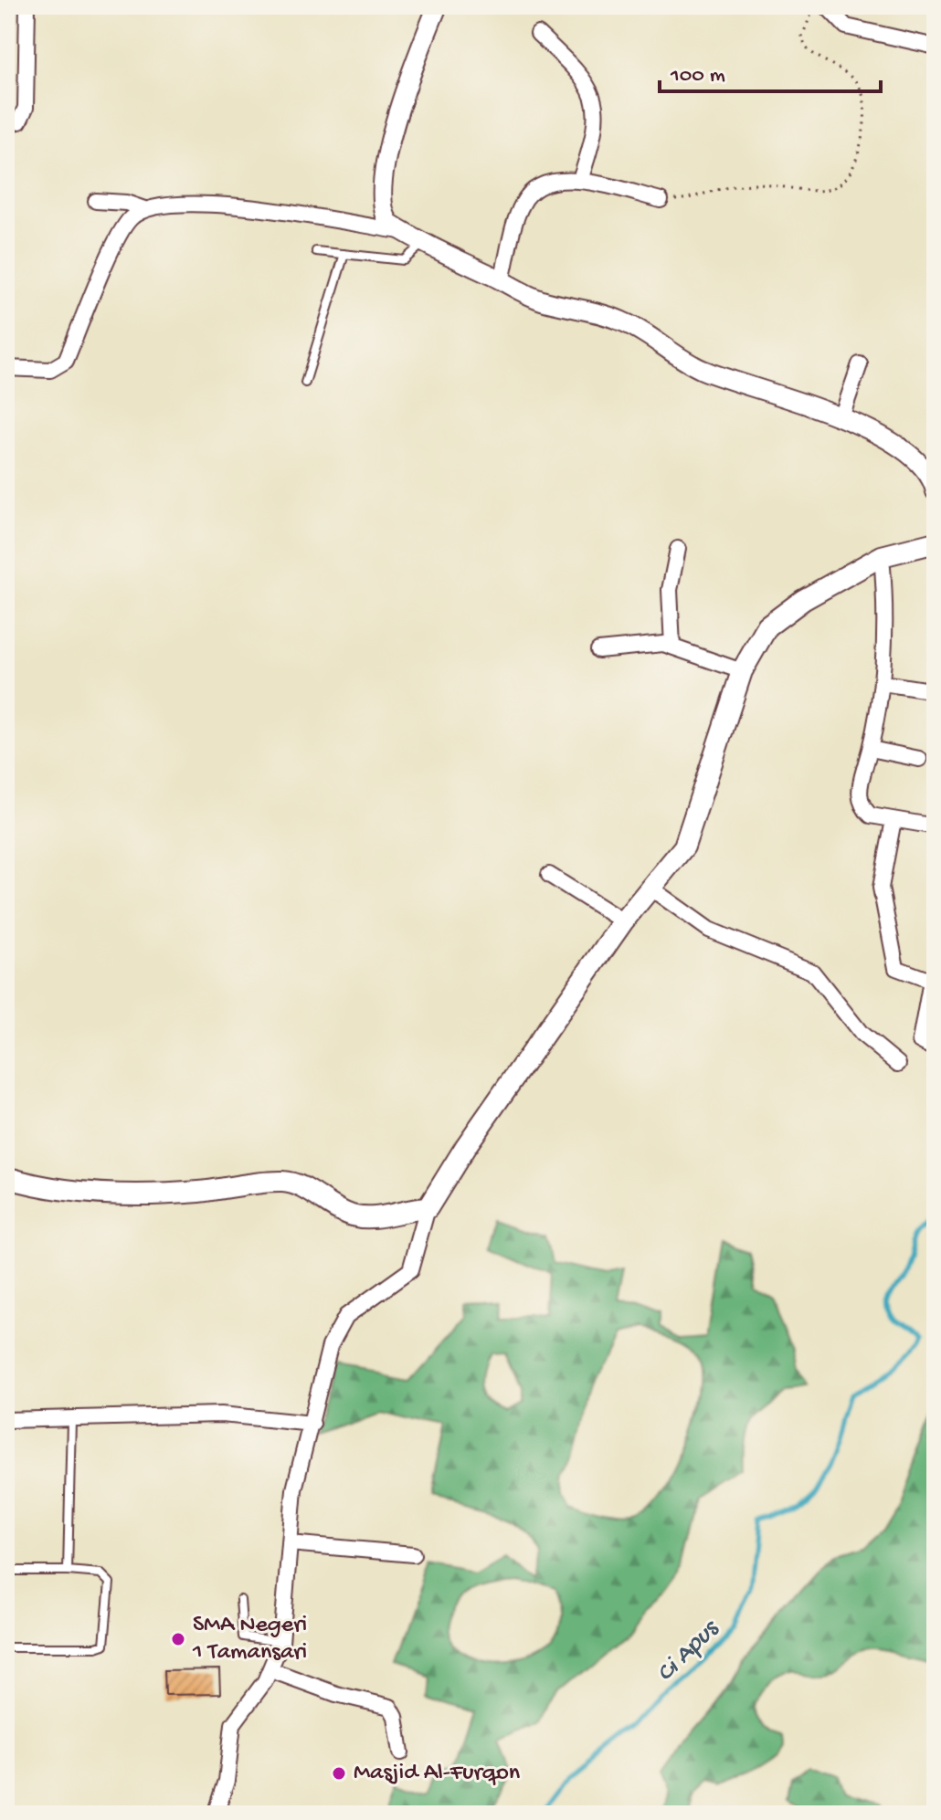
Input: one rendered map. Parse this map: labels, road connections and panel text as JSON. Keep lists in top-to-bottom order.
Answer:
{
  "water": ["Ci Apus"],
  "places": ["SMA Negeri 1 Tamansari", "Masjid Al-Furqon"],
  "scale_bar": "100 m"
}
